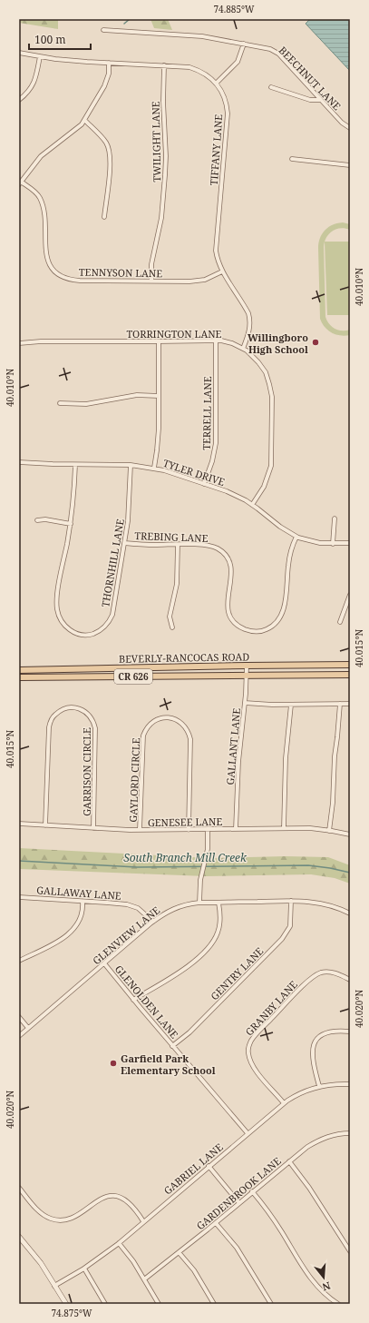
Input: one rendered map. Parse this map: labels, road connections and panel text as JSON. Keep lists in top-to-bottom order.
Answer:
{
  "streets": {
    "main road": ["BEVERLY-RANCOCAS ROAD", "CR 626"],
    "street": [
      "BEECHNUT LANE",
      "TWILIGHT LANE",
      "TIFFANY LANE",
      "TENNYSON LANE",
      "TORRINGTON LANE",
      "TERRELL LANE",
      "TYLER DRIVE",
      "TREBING LANE",
      "THORNHILL LANE",
      "GALLANT LANE",
      "GARRISON CIRCLE",
      "GAYLORD CIRCLE",
      "GENESEE LANE",
      "GALLAWAY LANE",
      "GLENVIEW LANE",
      "GENTRY LANE",
      "GLENOLDEN LANE",
      "GRANBY LANE",
      "GABRIEL LANE",
      "GARDENBROOK LANE"
    ]
  },
  "crossings": [
    ["TWILIGHT LANE", "TIFFANY LANE"],
    ["TWILIGHT LANE", "TENNYSON LANE"],
    ["TIFFANY LANE", "TENNYSON LANE"],
    ["TIFFANY LANE", "TORRINGTON LANE"],
    ["TORRINGTON LANE", "TERRELL LANE"],
    ["TORRINGTON LANE", "TYLER DRIVE"],
    ["TERRELL LANE", "TYLER DRIVE"],
    ["TYLER DRIVE", "TREBING LANE"],
    ["TYLER DRIVE", "THORNHILL LANE"],
    ["TREBING LANE", "THORNHILL LANE"],
    ["BEVERLY-RANCOCAS ROAD", "GALLANT LANE"],
    ["GALLANT LANE", "GENESEE LANE"],
    ["GARRISON CIRCLE", "GENESEE LANE"],
    ["GAYLORD CIRCLE", "GENESEE LANE"],
    ["GALLAWAY LANE", "GLENVIEW LANE"],
    ["GLENVIEW LANE", "GENTRY LANE"],
    ["GLENVIEW LANE", "GLENOLDEN LANE"],
    ["GENTRY LANE", "GLENOLDEN LANE"],
    ["GLENOLDEN LANE", "GABRIEL LANE"],
    ["GRANBY LANE", "GABRIEL LANE"]
  ],
  "water": ["South Branch Mill Creek"],
  "places": ["Willingboro High School", "Garfield Park Elementary School"],
  "scale_bar": "100 m",
  "north": "bottom",
  "coordinates": [
    "74.885°W",
    "40.010°N",
    "40.015°N",
    "40.020°N",
    "74.875°W"
  ]
}
